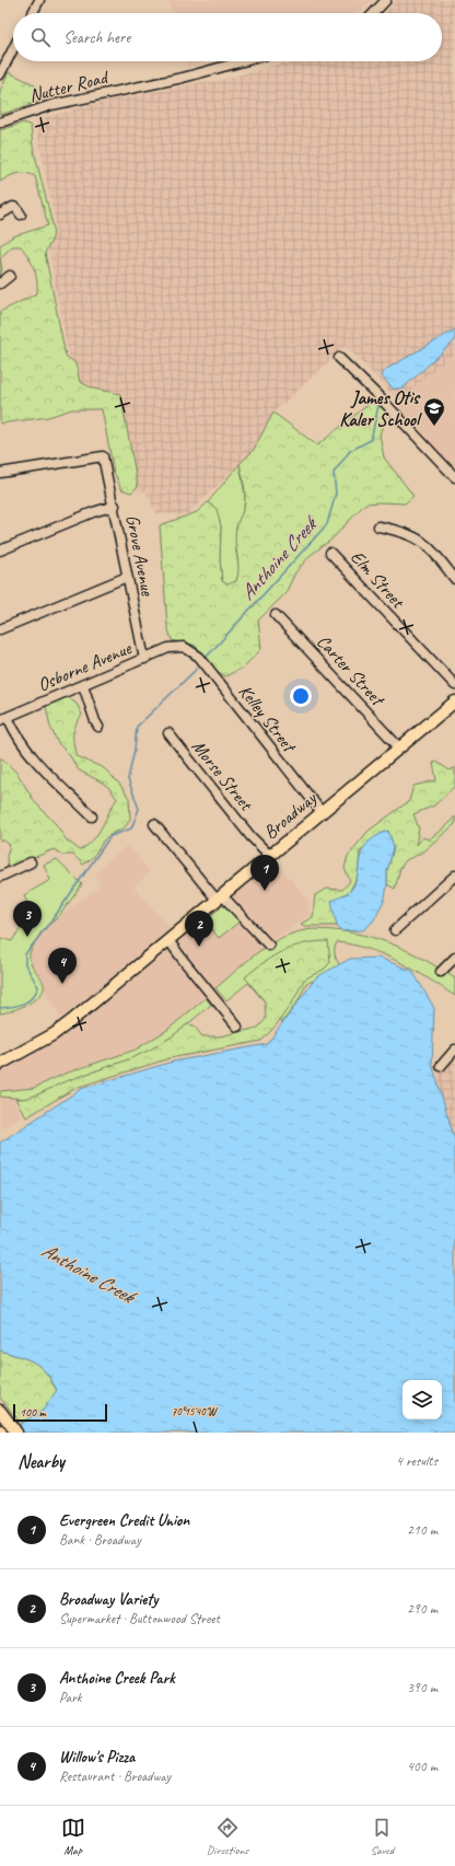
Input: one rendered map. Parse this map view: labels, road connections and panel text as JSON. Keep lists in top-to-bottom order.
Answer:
{
  "streets": {
    "main road": ["Broadway"],
    "street": [
      "Nutter Road",
      "Grove Avenue",
      "Elm Street",
      "Osborne Avenue",
      "Carter Street",
      "Kelley Street",
      "Morse Street"
    ]
  },
  "crossings": [
    ["Grove Avenue", "Osborne Avenue"],
    ["Osborne Avenue", "Kelley Street"],
    ["Carter Street", "Broadway"],
    ["Kelley Street", "Broadway"],
    ["Morse Street", "Broadway"]
  ],
  "water": ["Anthoine Creek"],
  "places": {
    "school or university": ["James Otis Kaler School"]
  },
  "scale_bar": "100 m",
  "page": {
    "search": "Search here",
    "pins": [
      "1",
      "3",
      "2",
      "4"
    ],
    "scale": "100 m",
    "heading": ["Nearby", "4 results"],
    "list": [
      {
        "mark": "1",
        "name": "Evergreen Credit Union",
        "note": "Bank · Broadway",
        "value": "210 m"
      },
      {
        "mark": "2",
        "name": "Broadway Variety",
        "note": "Supermarket · Buttonwood Street",
        "value": "290 m"
      },
      {
        "mark": "3",
        "name": "Anthoine Creek Park",
        "note": "Park",
        "value": "390 m"
      },
      {
        "mark": "4",
        "name": "Willow's Pizza",
        "note": "Restaurant · Broadway",
        "value": "400 m"
      }
    ],
    "nav": ["Map", "Directions", "Saved"]
  },
  "coordinates": ["70°15'40\"W"]
}
